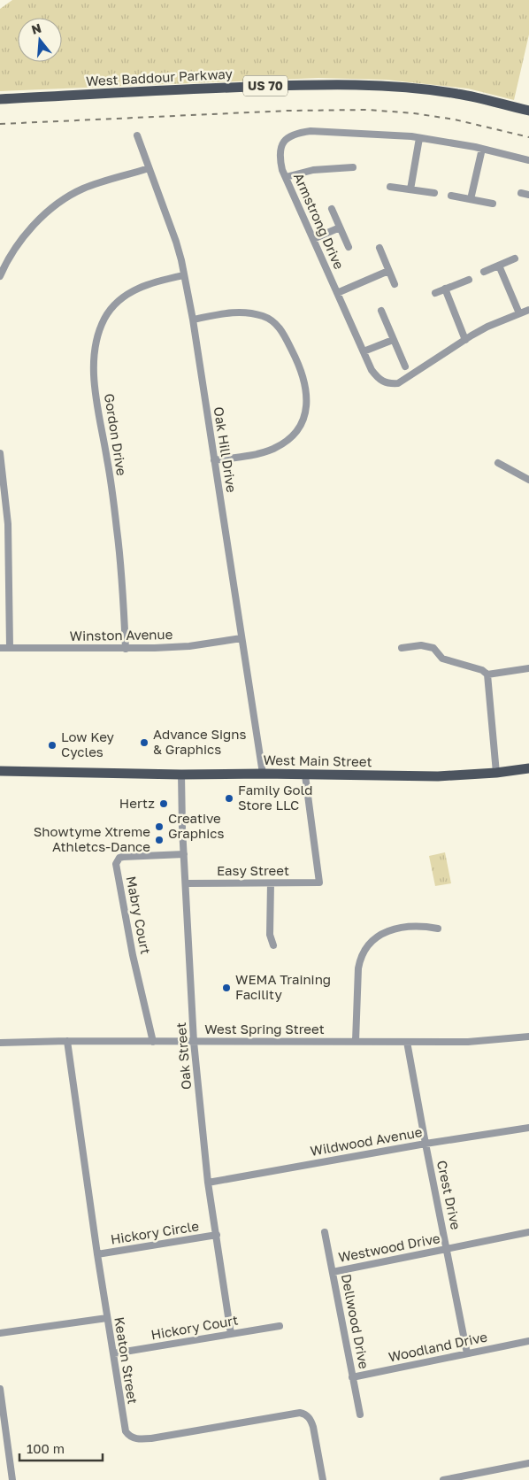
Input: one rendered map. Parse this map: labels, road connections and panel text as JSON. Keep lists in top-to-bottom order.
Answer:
{
  "streets": {
    "main road": ["West Baddour Parkway", "US 70", "West Main Street"],
    "street": [
      "Armstrong Drive",
      "Gordon Drive",
      "Oak Hill Drive",
      "Winston Avenue",
      "Easy Street",
      "Mabry Court",
      "West Spring Street",
      "Oak Street",
      "Wildwood Avenue",
      "Crest Drive",
      "Hickory Circle",
      "Westwood Drive",
      "Dellwood Drive",
      "Hickory Court",
      "Woodland Drive",
      "Keaton Street"
    ]
  },
  "crossings": [
    ["Gordon Drive", "Oak Hill Drive"],
    ["Gordon Drive", "Winston Avenue"],
    ["Oak Hill Drive", "Winston Avenue"],
    ["Oak Hill Drive", "West Main Street"],
    ["West Main Street", "Easy Street"],
    ["West Main Street", "Oak Street"],
    ["Easy Street", "Oak Street"],
    ["Mabry Court", "West Spring Street"],
    ["Mabry Court", "Oak Street"],
    ["West Spring Street", "Oak Street"],
    ["West Spring Street", "Crest Drive"],
    ["West Spring Street", "Keaton Street"],
    ["Oak Street", "Wildwood Avenue"],
    ["Oak Street", "Hickory Circle"],
    ["Oak Street", "Hickory Court"],
    ["Wildwood Avenue", "Crest Drive"],
    ["Crest Drive", "Westwood Drive"],
    ["Crest Drive", "Woodland Drive"],
    ["Hickory Circle", "Keaton Street"],
    ["Westwood Drive", "Dellwood Drive"],
    ["Dellwood Drive", "Woodland Drive"],
    ["Hickory Court", "Keaton Street"]
  ],
  "places": [
    "Advance Signs & Graphics",
    "Low Key Cycles",
    "Family Gold Store LLC",
    "Hertz",
    "Creative Graphics",
    "Showtyme Xtreme Athletcs-Dance",
    "WEMA Training Facility"
  ],
  "scale_bar": "100 m",
  "north": "top"
}
